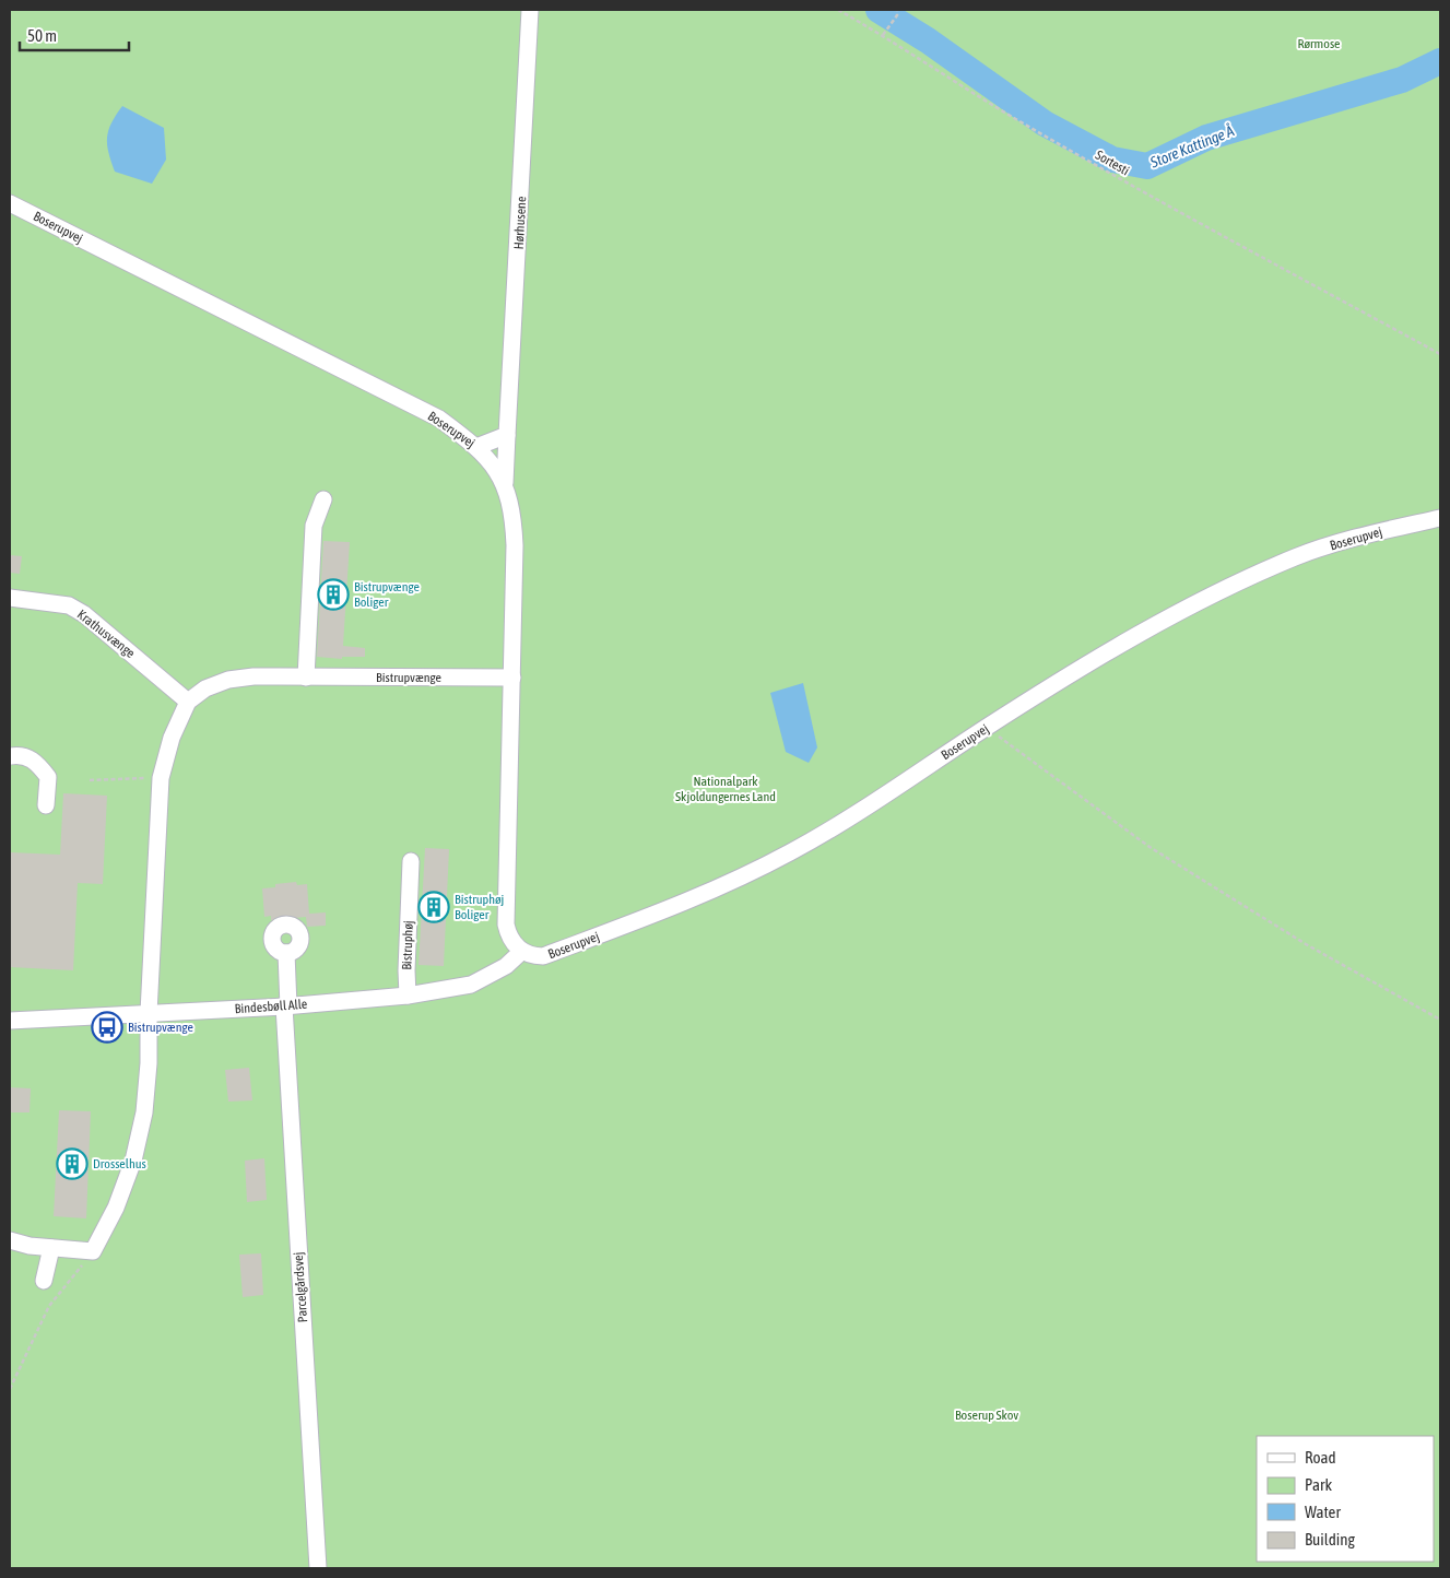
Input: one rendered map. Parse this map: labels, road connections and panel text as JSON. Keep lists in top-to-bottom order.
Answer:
{
  "streets": {
    "street": [
      "Hørhusene",
      "Boserupvej",
      "Krathusvænge",
      "Bistrupvænge",
      "Bistruphøj",
      "Bindesbøll Alle",
      "Parcelgårdsvej"
    ],
    "path": ["Sortesti"]
  },
  "crossings": [
    ["Hørhusene", "Boserupvej"],
    ["Boserupvej", "Bistrupvænge"],
    ["Boserupvej", "Bindesbøll Alle"],
    ["Krathusvænge", "Bistrupvænge"],
    ["Bistruphøj", "Bindesbøll Alle"],
    ["Bindesbøll Alle", "Parcelgårdsvej"]
  ],
  "water": ["Store Kattinge Å"],
  "parks": ["Rørmose", "Nationalpark Skjoldungernes Land", "Boserup Skov"],
  "places": {
    "building": ["Bistrupvænge Boliger", "Bistruphøj Boliger", "Drosselhus"],
    "bus stop": ["Bistrupvænge"]
  },
  "legend": [
    "Road",
    "Park",
    "Water",
    "Building"
  ],
  "scale_bar": "50 m"
}
